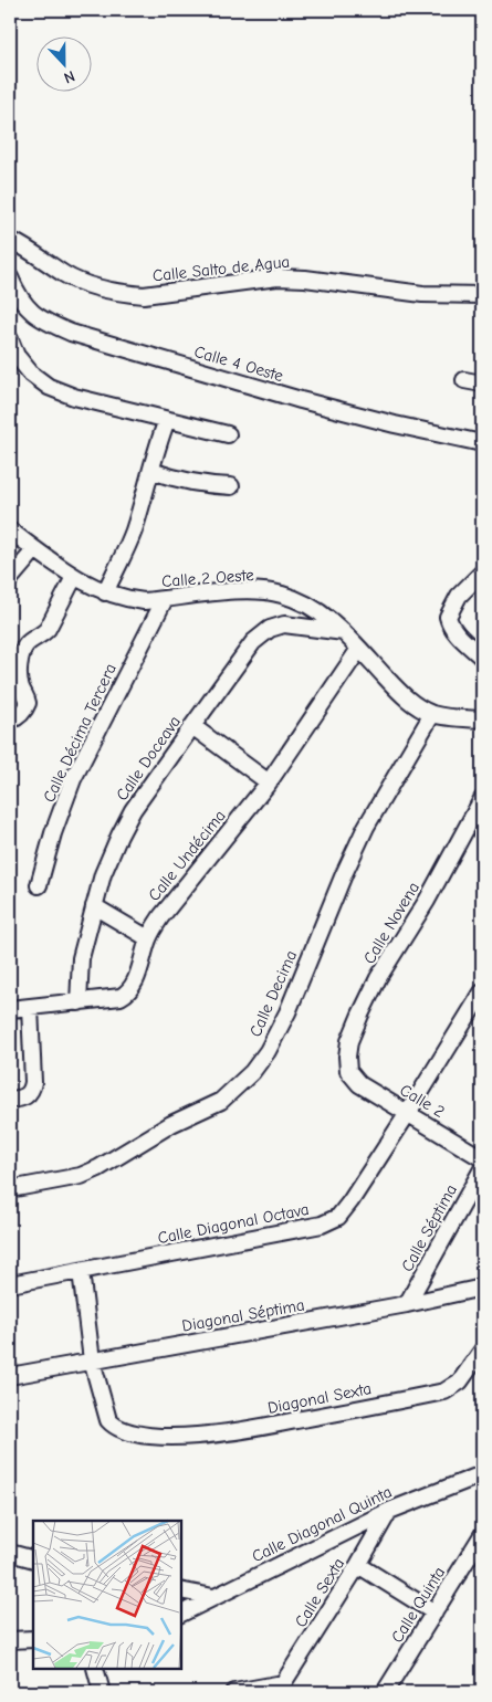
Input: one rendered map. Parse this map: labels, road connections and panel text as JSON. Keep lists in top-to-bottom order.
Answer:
{
  "streets": {
    "street": [
      "Calle Salto de Agua",
      "Calle 4 Oeste",
      "Calle 2 Oeste",
      "Calle Décima Tercera",
      "Calle Doceava",
      "Calle Undécima",
      "Calle Novena",
      "Calle Decima",
      "Calle 2",
      "Calle Diagonal Octava",
      "Calle Séptima",
      "Diagonal Séptima",
      "Diagonal Sexta",
      "Calle Diagonal Quinta",
      "Calle Sexta",
      "Calle Quinta"
    ]
  },
  "crossings": [
    ["Calle 2 Oeste", "Calle Décima Tercera"],
    ["Calle 2 Oeste", "Calle Doceava"],
    ["Calle 2 Oeste", "Calle Undécima"],
    ["Calle 2 Oeste", "Calle Decima"],
    ["Calle Doceava", "Calle Undécima"],
    ["Calle Novena", "Calle 2"],
    ["Calle 2", "Calle Diagonal Octava"],
    ["Calle Diagonal Octava", "Diagonal Sexta"],
    ["Calle Séptima", "Diagonal Séptima"],
    ["Diagonal Séptima", "Diagonal Sexta"],
    ["Calle Diagonal Quinta", "Calle Sexta"]
  ],
  "north": "bottom"
}
